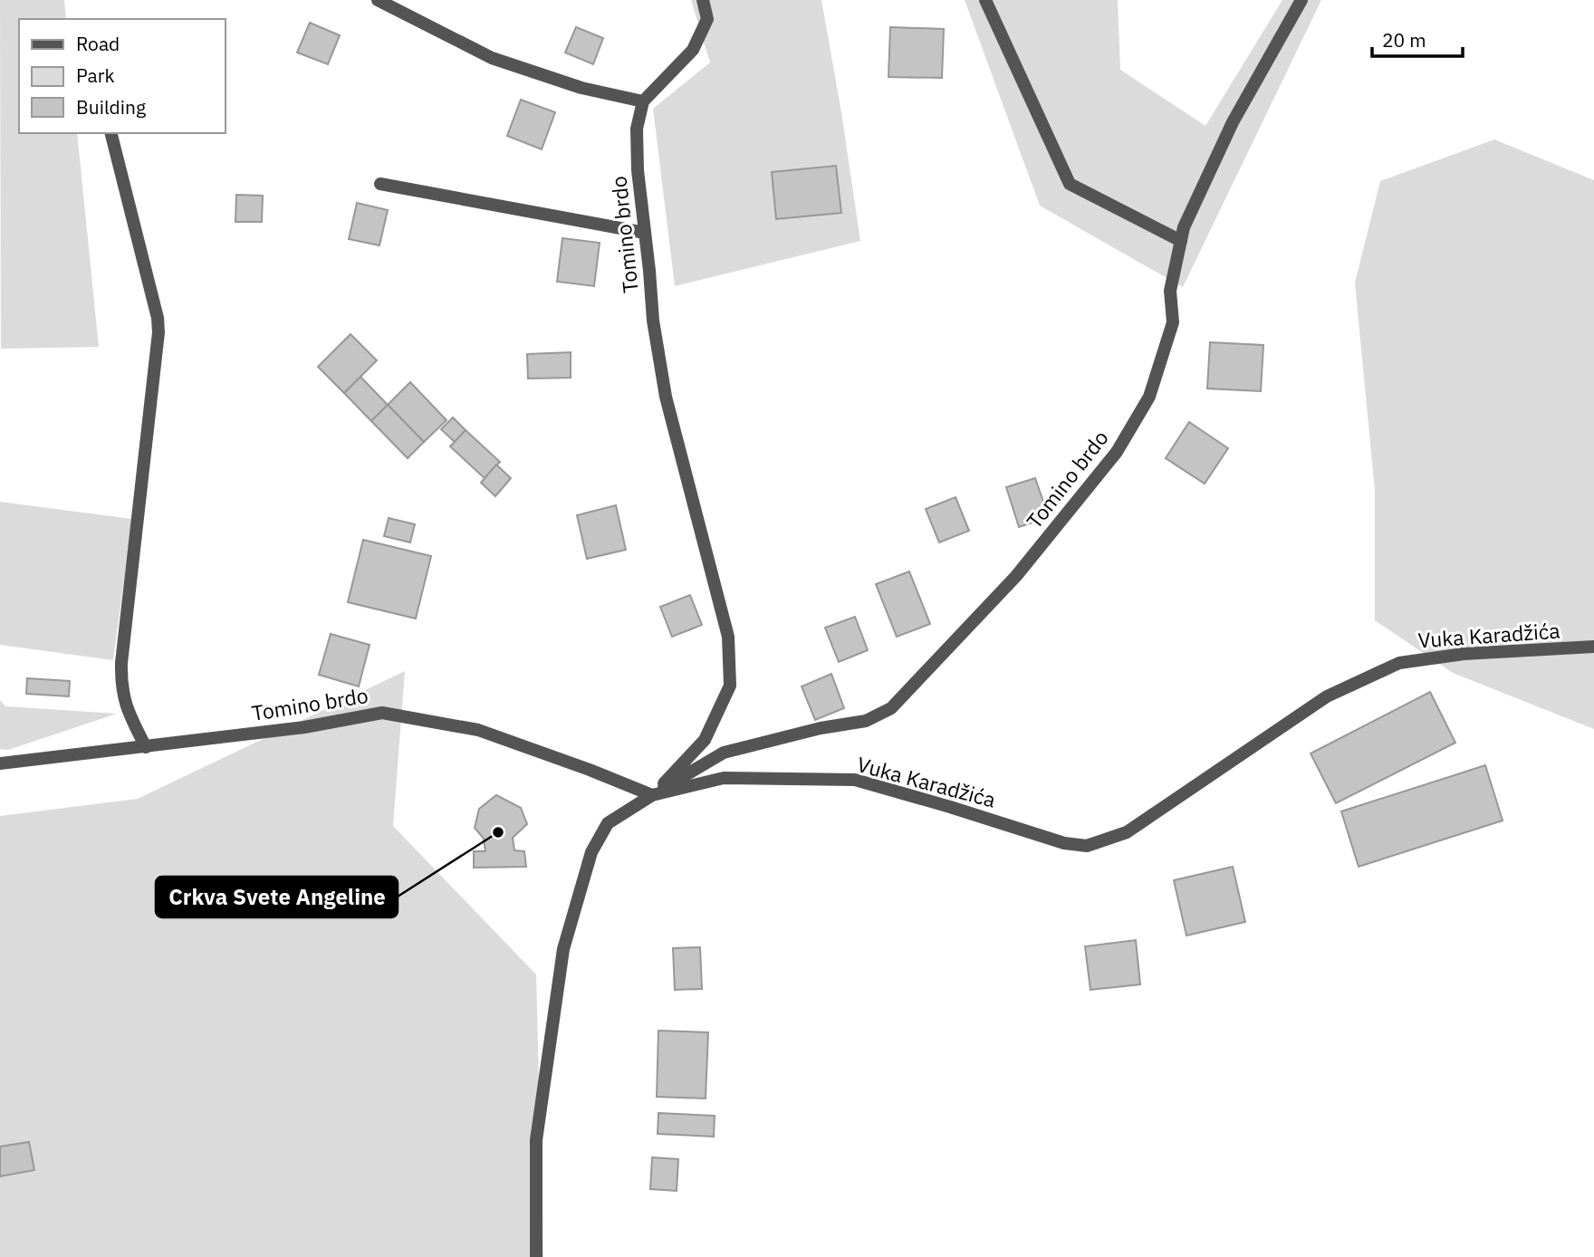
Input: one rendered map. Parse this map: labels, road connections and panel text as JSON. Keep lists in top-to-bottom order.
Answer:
{
  "streets": {
    "street": ["Tomino brdo", "Vuka Karadžića"]
  },
  "crossings": [
    ["Tomino brdo", "Vuka Karadžića"]
  ],
  "places": ["Crkva Svete Angeline"],
  "legend": ["Road", "Park", "Building"],
  "scale_bar": "20 m"
}
